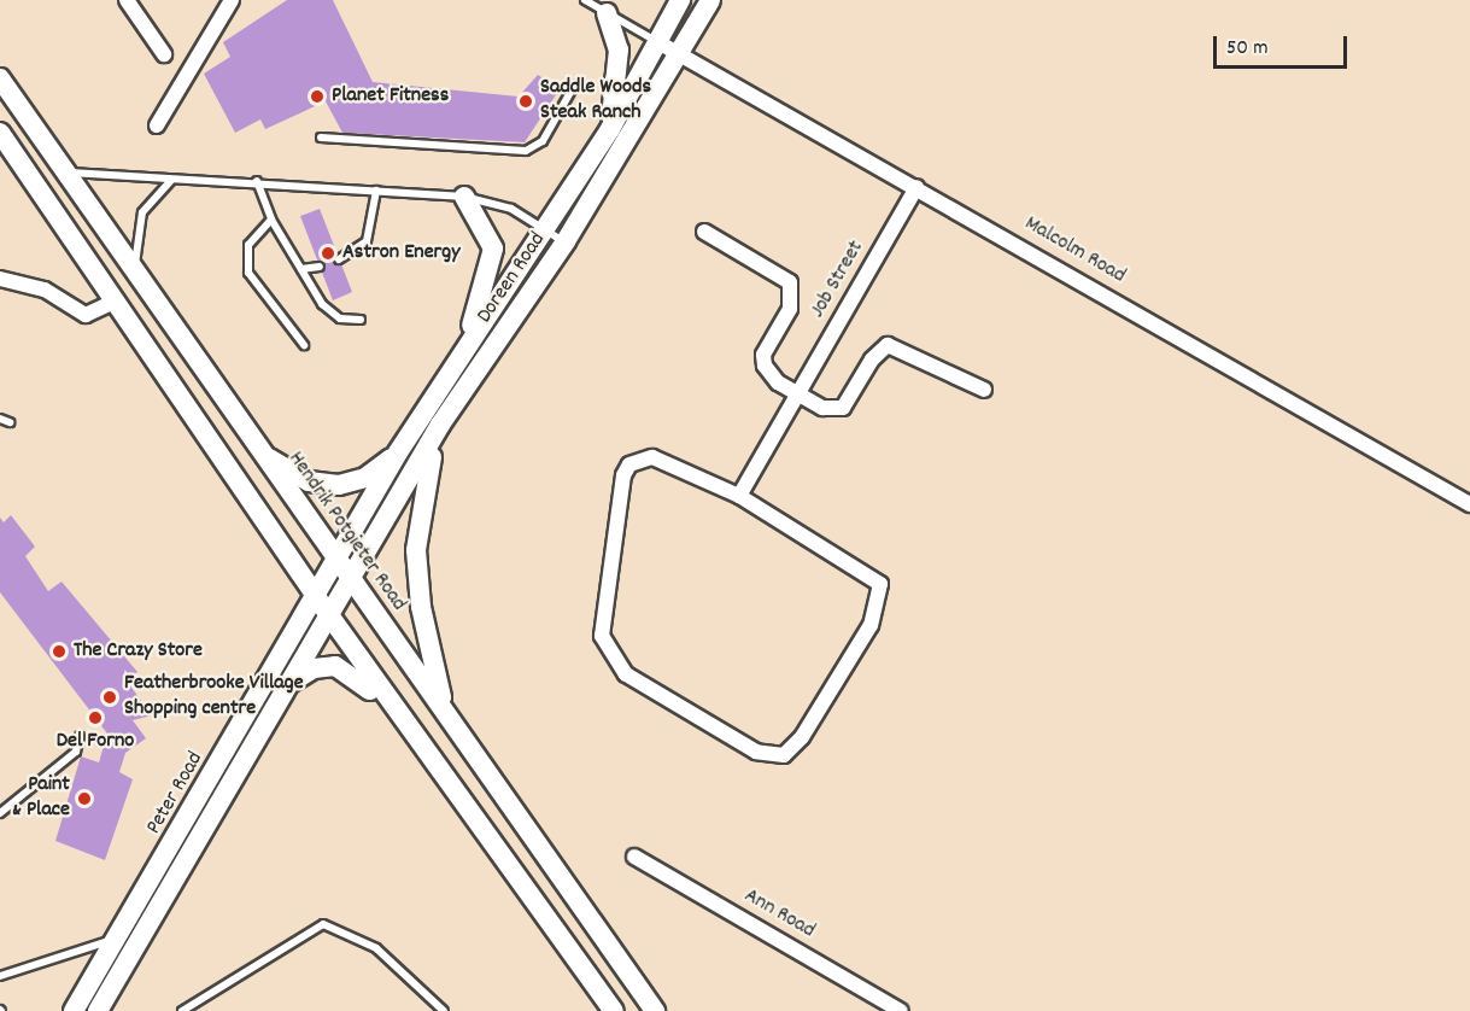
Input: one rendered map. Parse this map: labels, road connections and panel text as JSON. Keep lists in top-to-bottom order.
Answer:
{
  "streets": {
    "main road": ["Doreen Road", "Hendrik Potgieter Road", "Peter Road"],
    "street": ["Malcolm Road", "Job Street", "Ann Road"]
  },
  "crossings": [
    ["Malcolm Road", "Doreen Road"],
    ["Malcolm Road", "Job Street"],
    ["Doreen Road", "Hendrik Potgieter Road"],
    ["Doreen Road", "Peter Road"],
    ["Hendrik Potgieter Road", "Peter Road"]
  ],
  "places": [
    "Planet Fitness",
    "Saddle Woods Steak Ranch",
    "Astron Energy",
    "The Crazy Store",
    "Featherbrooke Village Shopping centre",
    "Del Forno",
    "Paint & Place"
  ],
  "scale_bar": "50 m"
}
